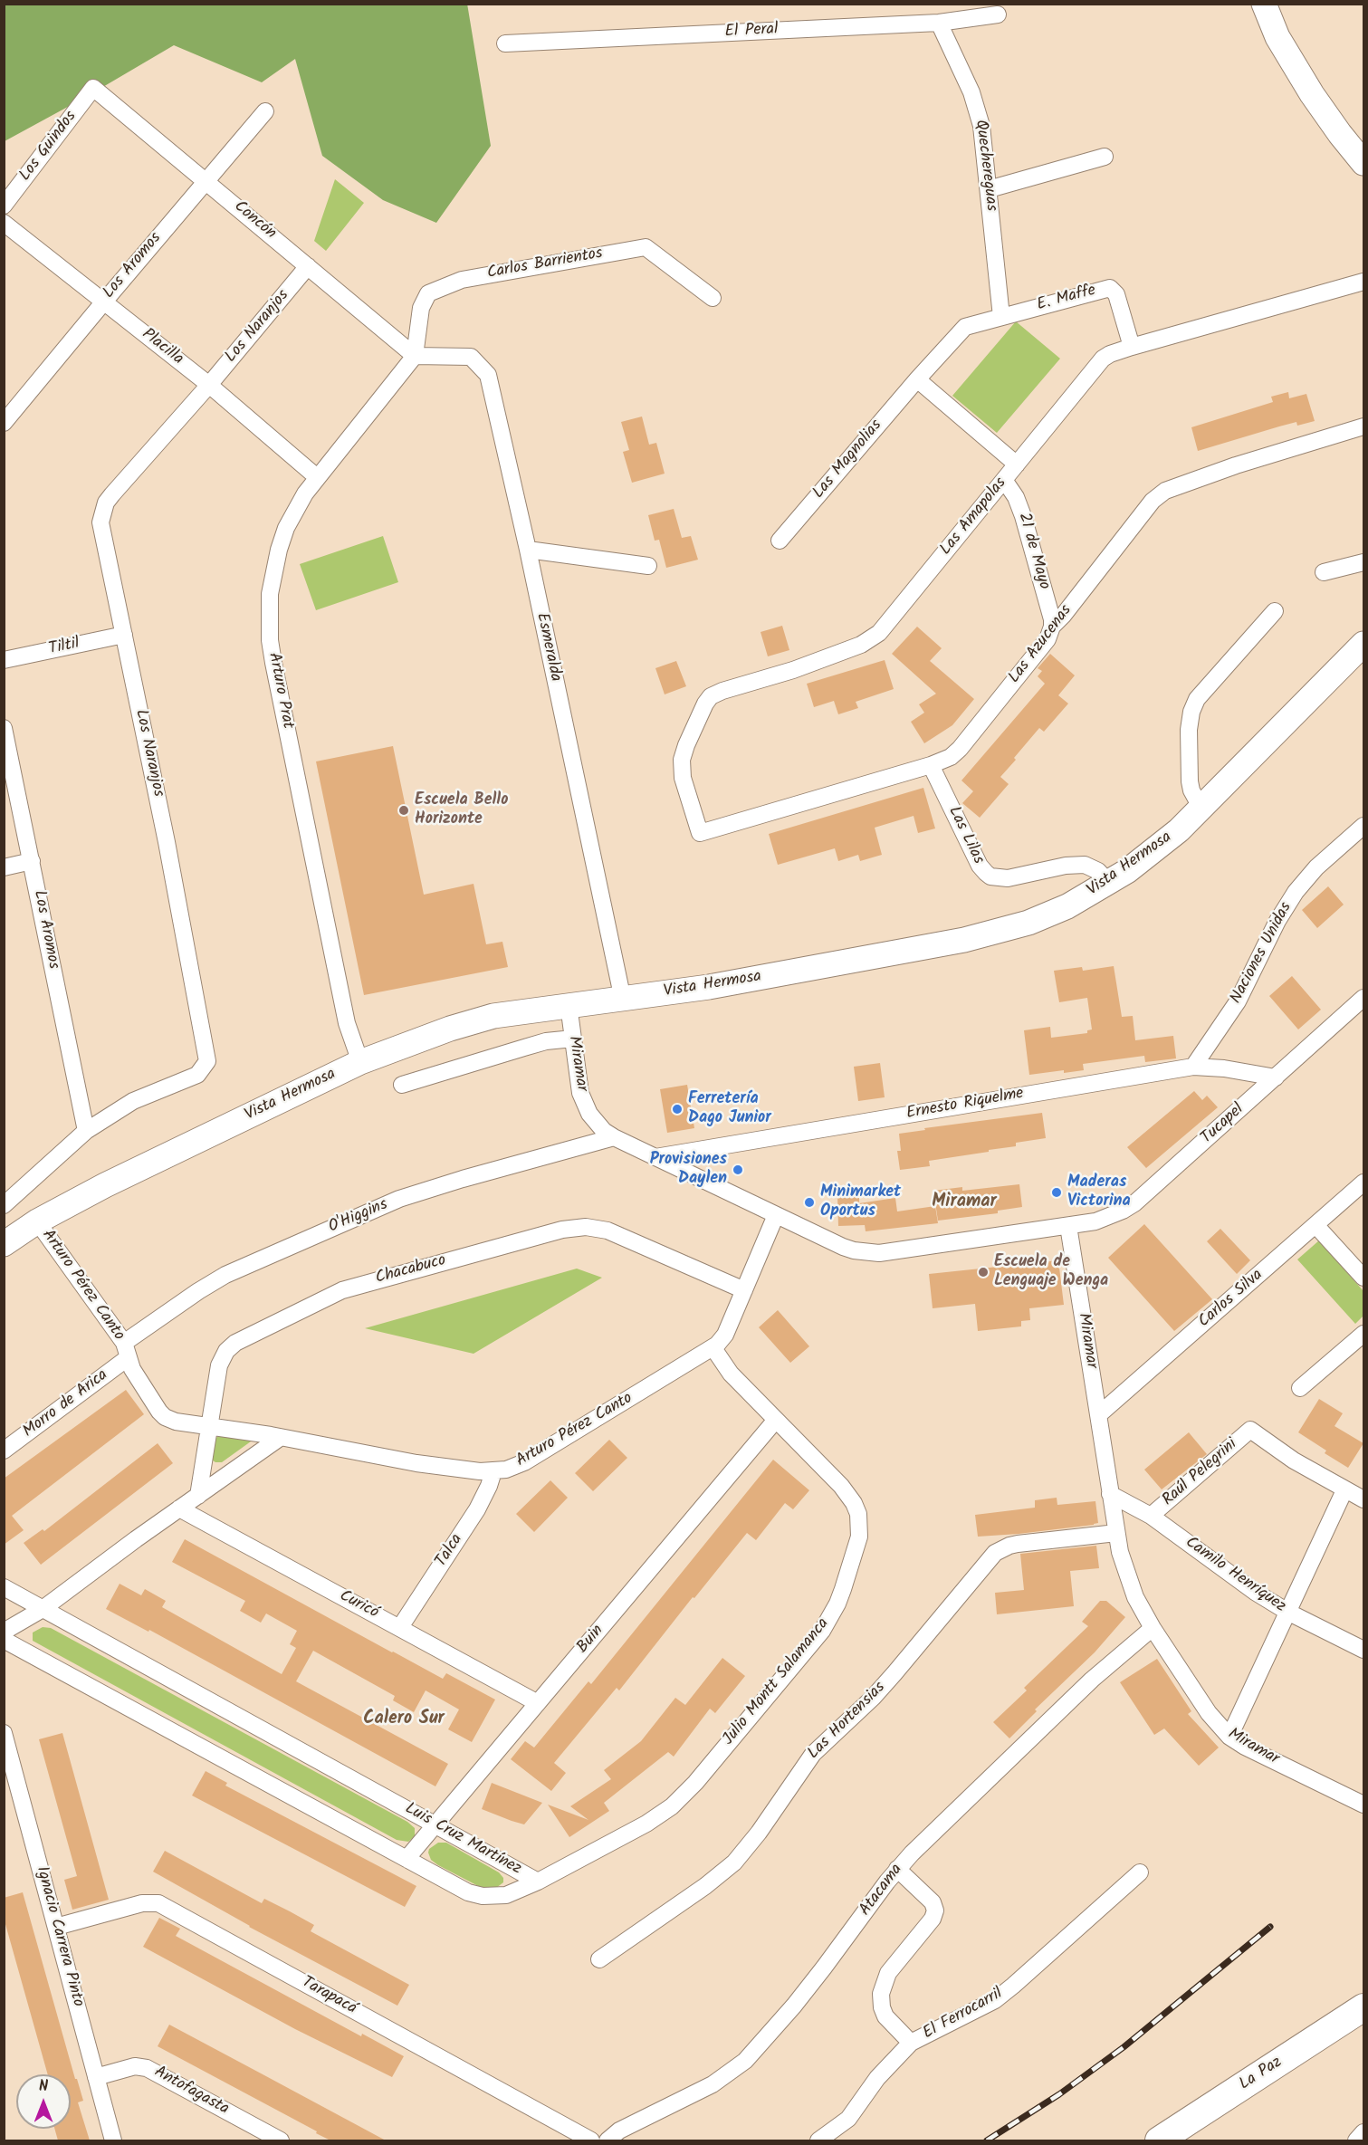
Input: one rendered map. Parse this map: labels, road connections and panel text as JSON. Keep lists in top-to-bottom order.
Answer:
{
  "streets": {
    "main road": ["Vista Hermosa", "La Paz"],
    "street": [
      "El Peral",
      "Los Guindos",
      "Quechereguas",
      "Concón",
      "Carlos Barrientos",
      "Los Aromos",
      "E. Maffe",
      "Los Naranjos",
      "Placilla",
      "Las Magnolias",
      "Las Amapolas",
      "21 de Mayo",
      "Las Azucenas",
      "Tiltil",
      "Esmeralda",
      "Arturo Prat",
      "Las Lilas",
      "Naciones Unidas",
      "Miramar",
      "Ernesto Riquelme",
      "Tucapel",
      "O'Higgins",
      "Chacabuco",
      "Arturo Pérez Canto",
      "Carlos Silva",
      "Morro de Arica",
      "Raúl Pelegrini",
      "Talca",
      "Camilo Henríquez",
      "Curicó",
      "Buin",
      "Julio Montt Salamanca",
      "Las Hortensias",
      "Luis Cruz Martínez",
      "Atacama",
      "Ignacio Carrera Pinto",
      "Tarapacá",
      "El Ferrocarril",
      "Antofagasta"
    ]
  },
  "crossings": [
    ["El Peral", "Quechereguas"],
    ["Los Guindos", "Concón"],
    ["Quechereguas", "E. Maffe"],
    ["Concón", "Carlos Barrientos"],
    ["Concón", "Los Aromos"],
    ["Concón", "Los Naranjos"],
    ["Concón", "Esmeralda"],
    ["Concón", "Arturo Prat"],
    ["Carlos Barrientos", "Esmeralda"],
    ["Carlos Barrientos", "Arturo Prat"],
    ["Los Aromos", "Los Naranjos"],
    ["Los Aromos", "Placilla"],
    ["E. Maffe", "Las Magnolias"],
    ["E. Maffe", "Las Amapolas"],
    ["Los Naranjos", "Placilla"],
    ["Los Naranjos", "Tiltil"],
    ["Placilla", "Arturo Prat"],
    ["Las Amapolas", "21 de Mayo"],
    ["Las Amapolas", "Las Azucenas"],
    ["21 de Mayo", "Las Azucenas"],
    ["Las Azucenas", "Las Lilas"],
    ["Esmeralda", "Arturo Prat"],
    ["Esmeralda", "Vista Hermosa"],
    ["Arturo Prat", "Vista Hermosa"],
    ["Las Lilas", "Vista Hermosa"],
    ["Vista Hermosa", "Miramar"],
    ["Vista Hermosa", "Arturo Pérez Canto"],
    ["Naciones Unidas", "Ernesto Riquelme"],
    ["Miramar", "Ernesto Riquelme"],
    ["Miramar", "Tucapel"],
    ["Miramar", "O'Higgins"],
    ["Miramar", "Arturo Pérez Canto"],
    ["Miramar", "Carlos Silva"],
    ["Miramar", "Camilo Henríquez"],
    ["Miramar", "Las Hortensias"],
    ["Miramar", "Atacama"],
    ["Ernesto Riquelme", "Tucapel"],
    ["O'Higgins", "Arturo Pérez Canto"],
    ["O'Higgins", "Morro de Arica"],
    ["Chacabuco", "Arturo Pérez Canto"],
    ["Arturo Pérez Canto", "Morro de Arica"],
    ["Arturo Pérez Canto", "Talca"],
    ["Arturo Pérez Canto", "Julio Montt Salamanca"],
    ["Raúl Pelegrini", "Camilo Henríquez"],
    ["Talca", "Curicó"],
    ["Curicó", "Buin"],
    ["Buin", "Julio Montt Salamanca"],
    ["Buin", "Luis Cruz Martínez"],
    ["Julio Montt Salamanca", "Luis Cruz Martínez"],
    ["Ignacio Carrera Pinto", "Tarapacá"],
    ["Ignacio Carrera Pinto", "Antofagasta"]
  ],
  "districts": ["Miramar", "Calero Sur"],
  "places": [
    "Escuela Bello Horizonte",
    "Ferretería Dago Junior",
    "Provisiones Daylen",
    "Maderas Victorina",
    "Minimarket Oportus",
    "Escuela de Lenguaje Wenga"
  ],
  "north": "top"
}
